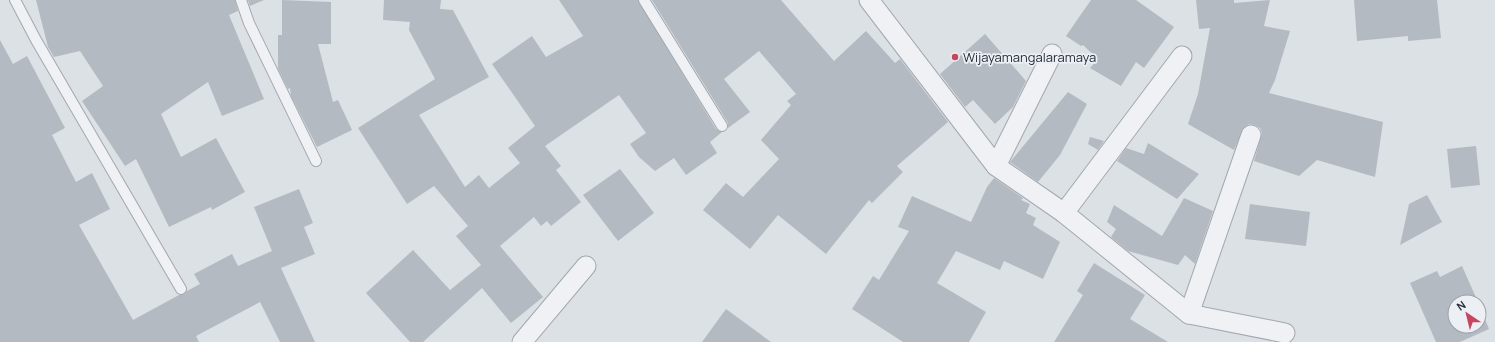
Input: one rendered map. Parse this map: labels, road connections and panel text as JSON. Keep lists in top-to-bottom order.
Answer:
{
  "places": ["Wijayamangalaramaya"],
  "north": "top left"
}
